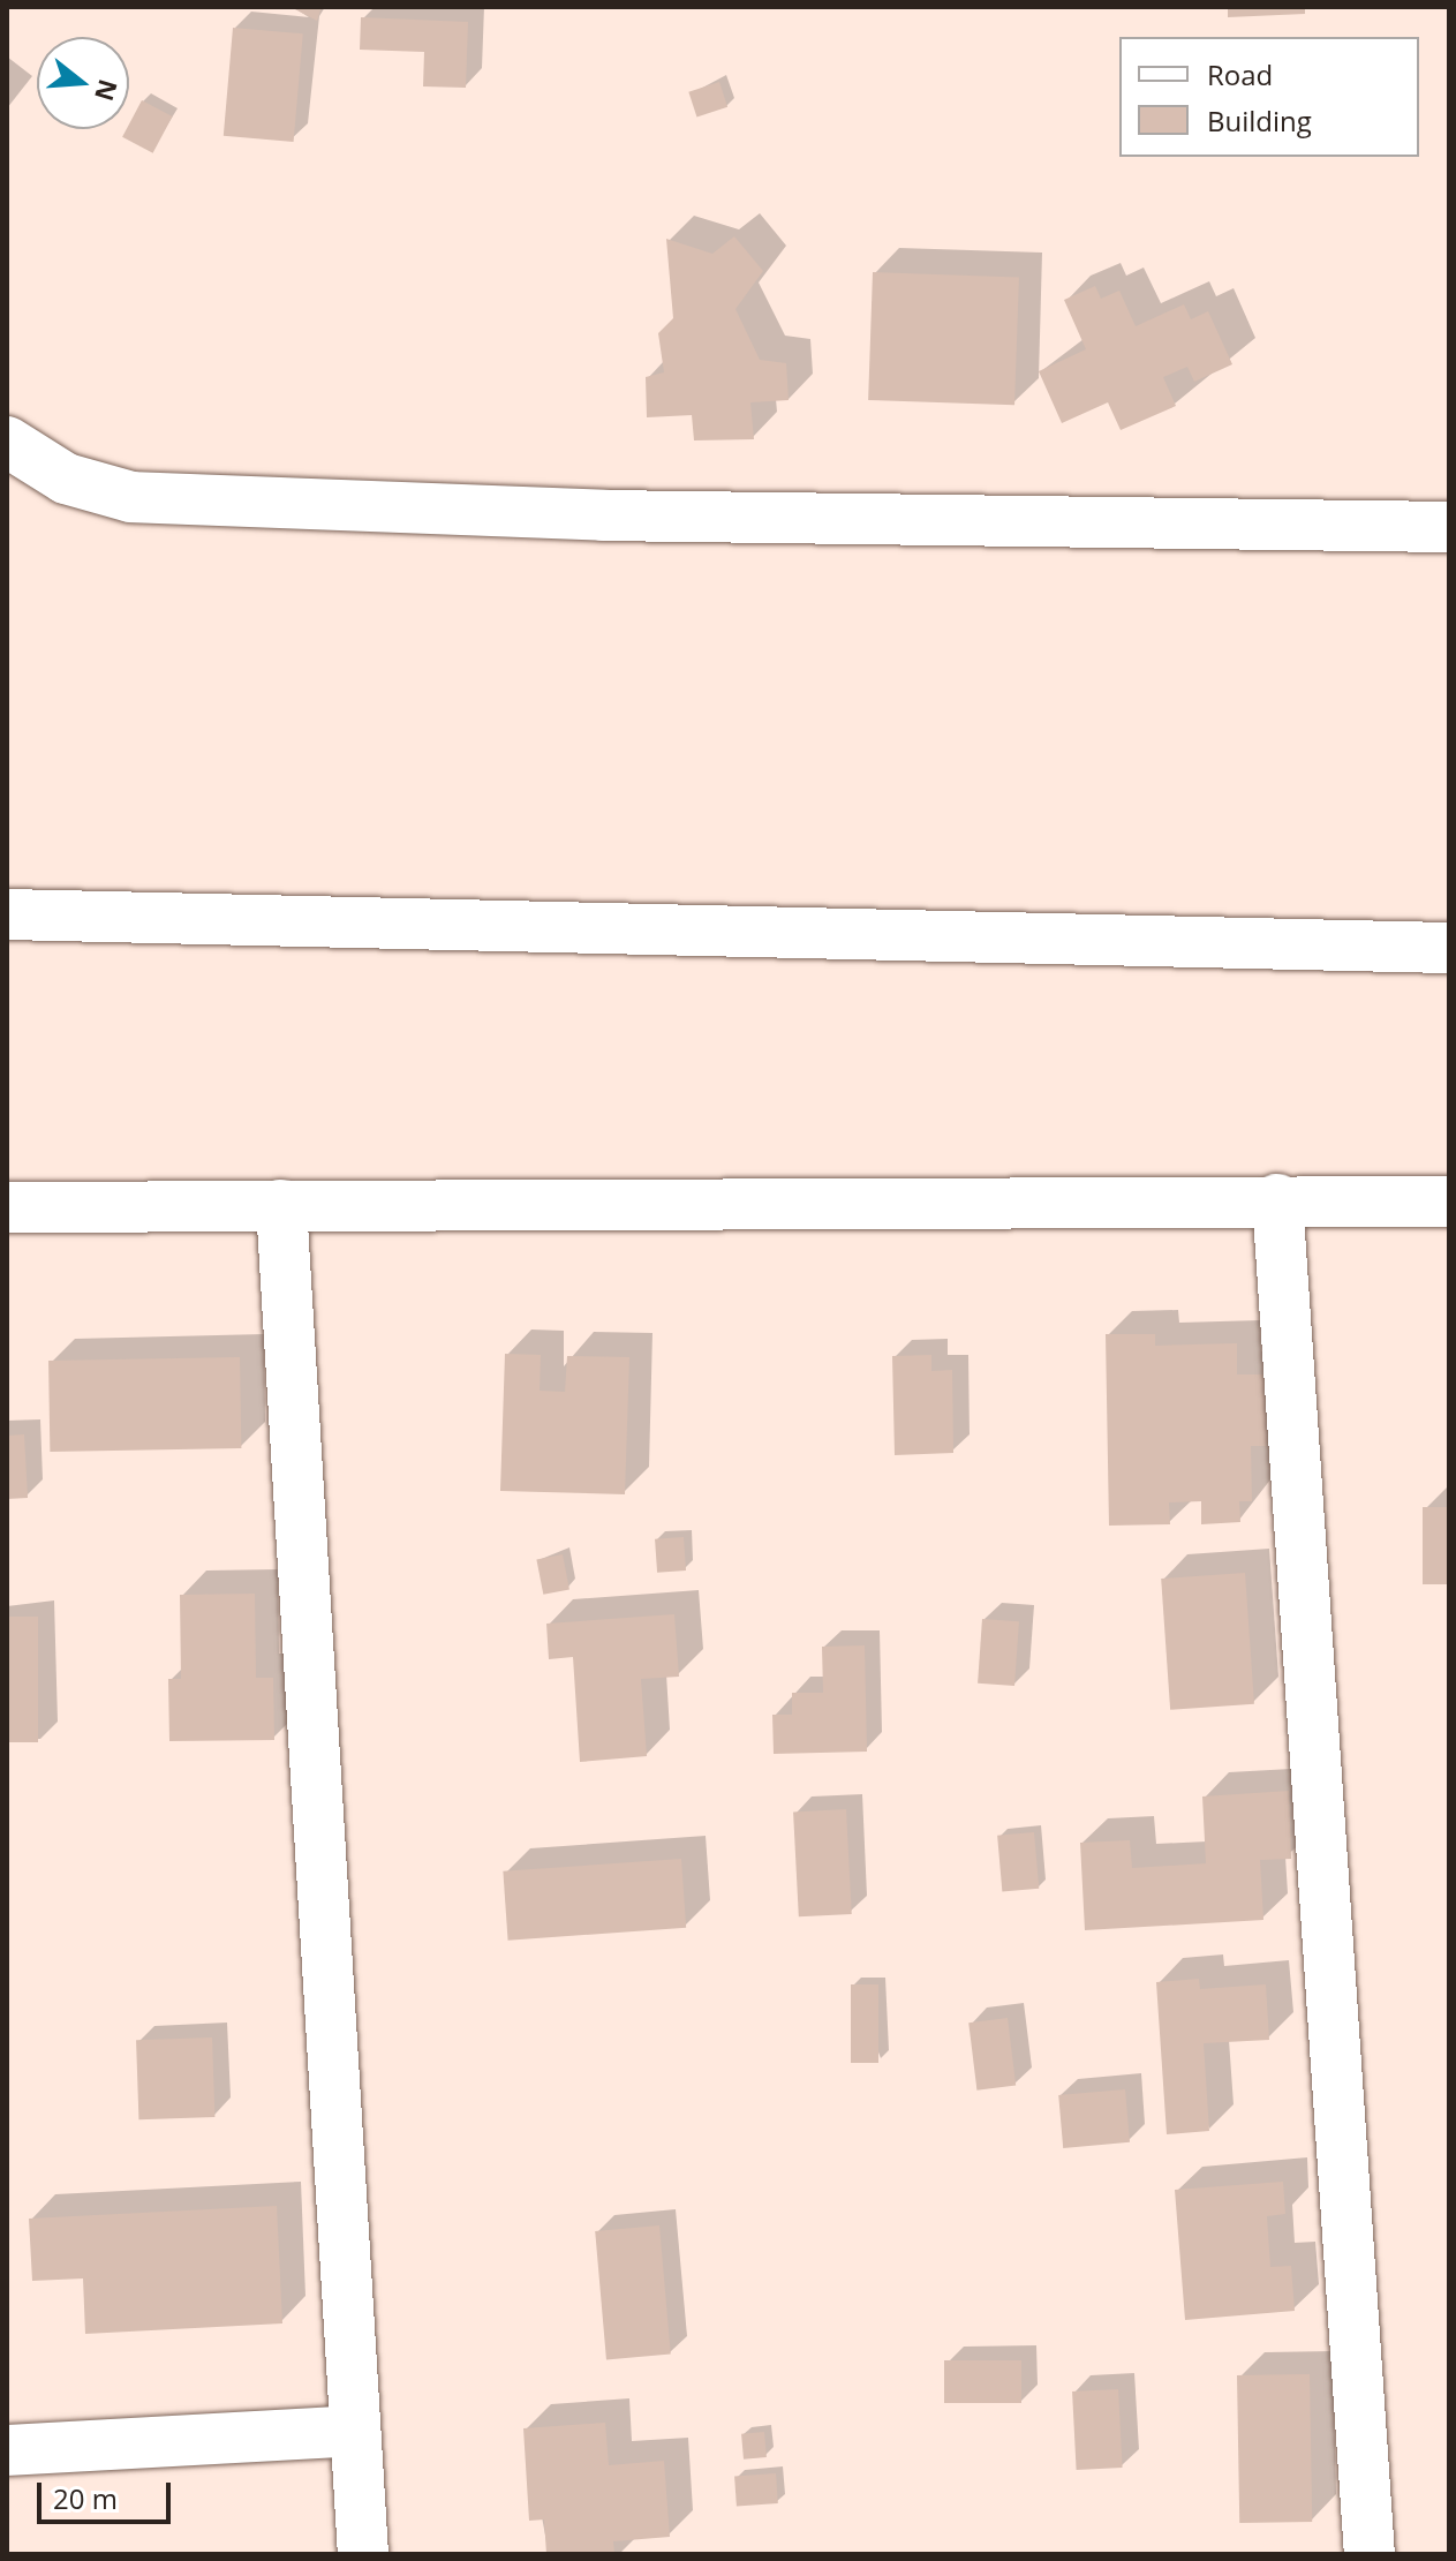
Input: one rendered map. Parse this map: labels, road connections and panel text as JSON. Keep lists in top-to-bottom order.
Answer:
{
  "legend": ["Road", "Building"],
  "scale_bar": "20 m",
  "north": "right"
}
